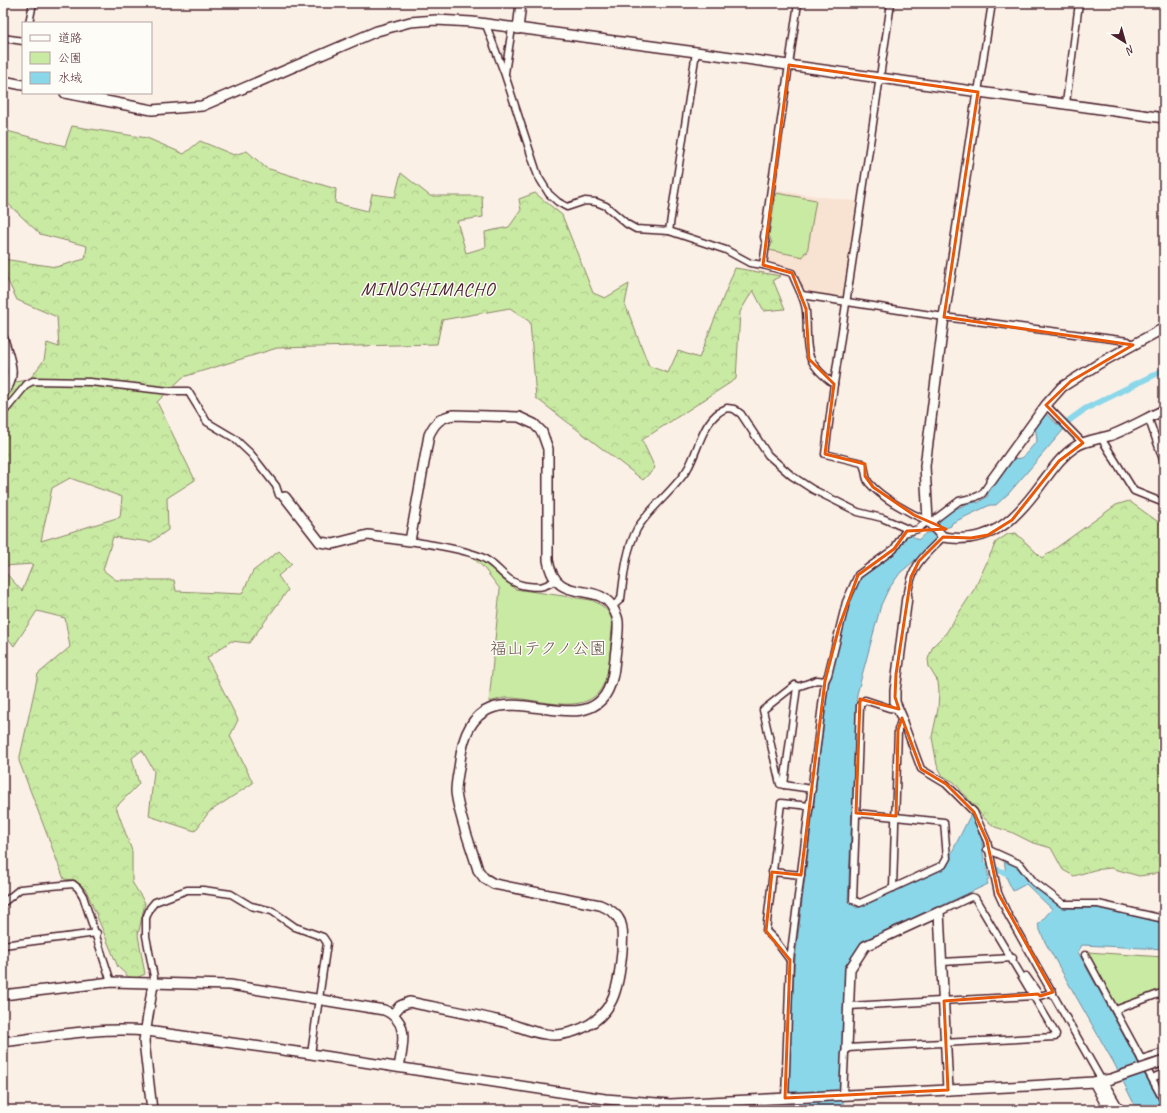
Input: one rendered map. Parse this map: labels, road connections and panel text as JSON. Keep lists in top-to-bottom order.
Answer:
{
  "districts": ["MINOSHIMACHO"],
  "parks": ["福山テクノ公園"],
  "legend": ["道路", "公園", "水域"],
  "north": "bottom right"
}
